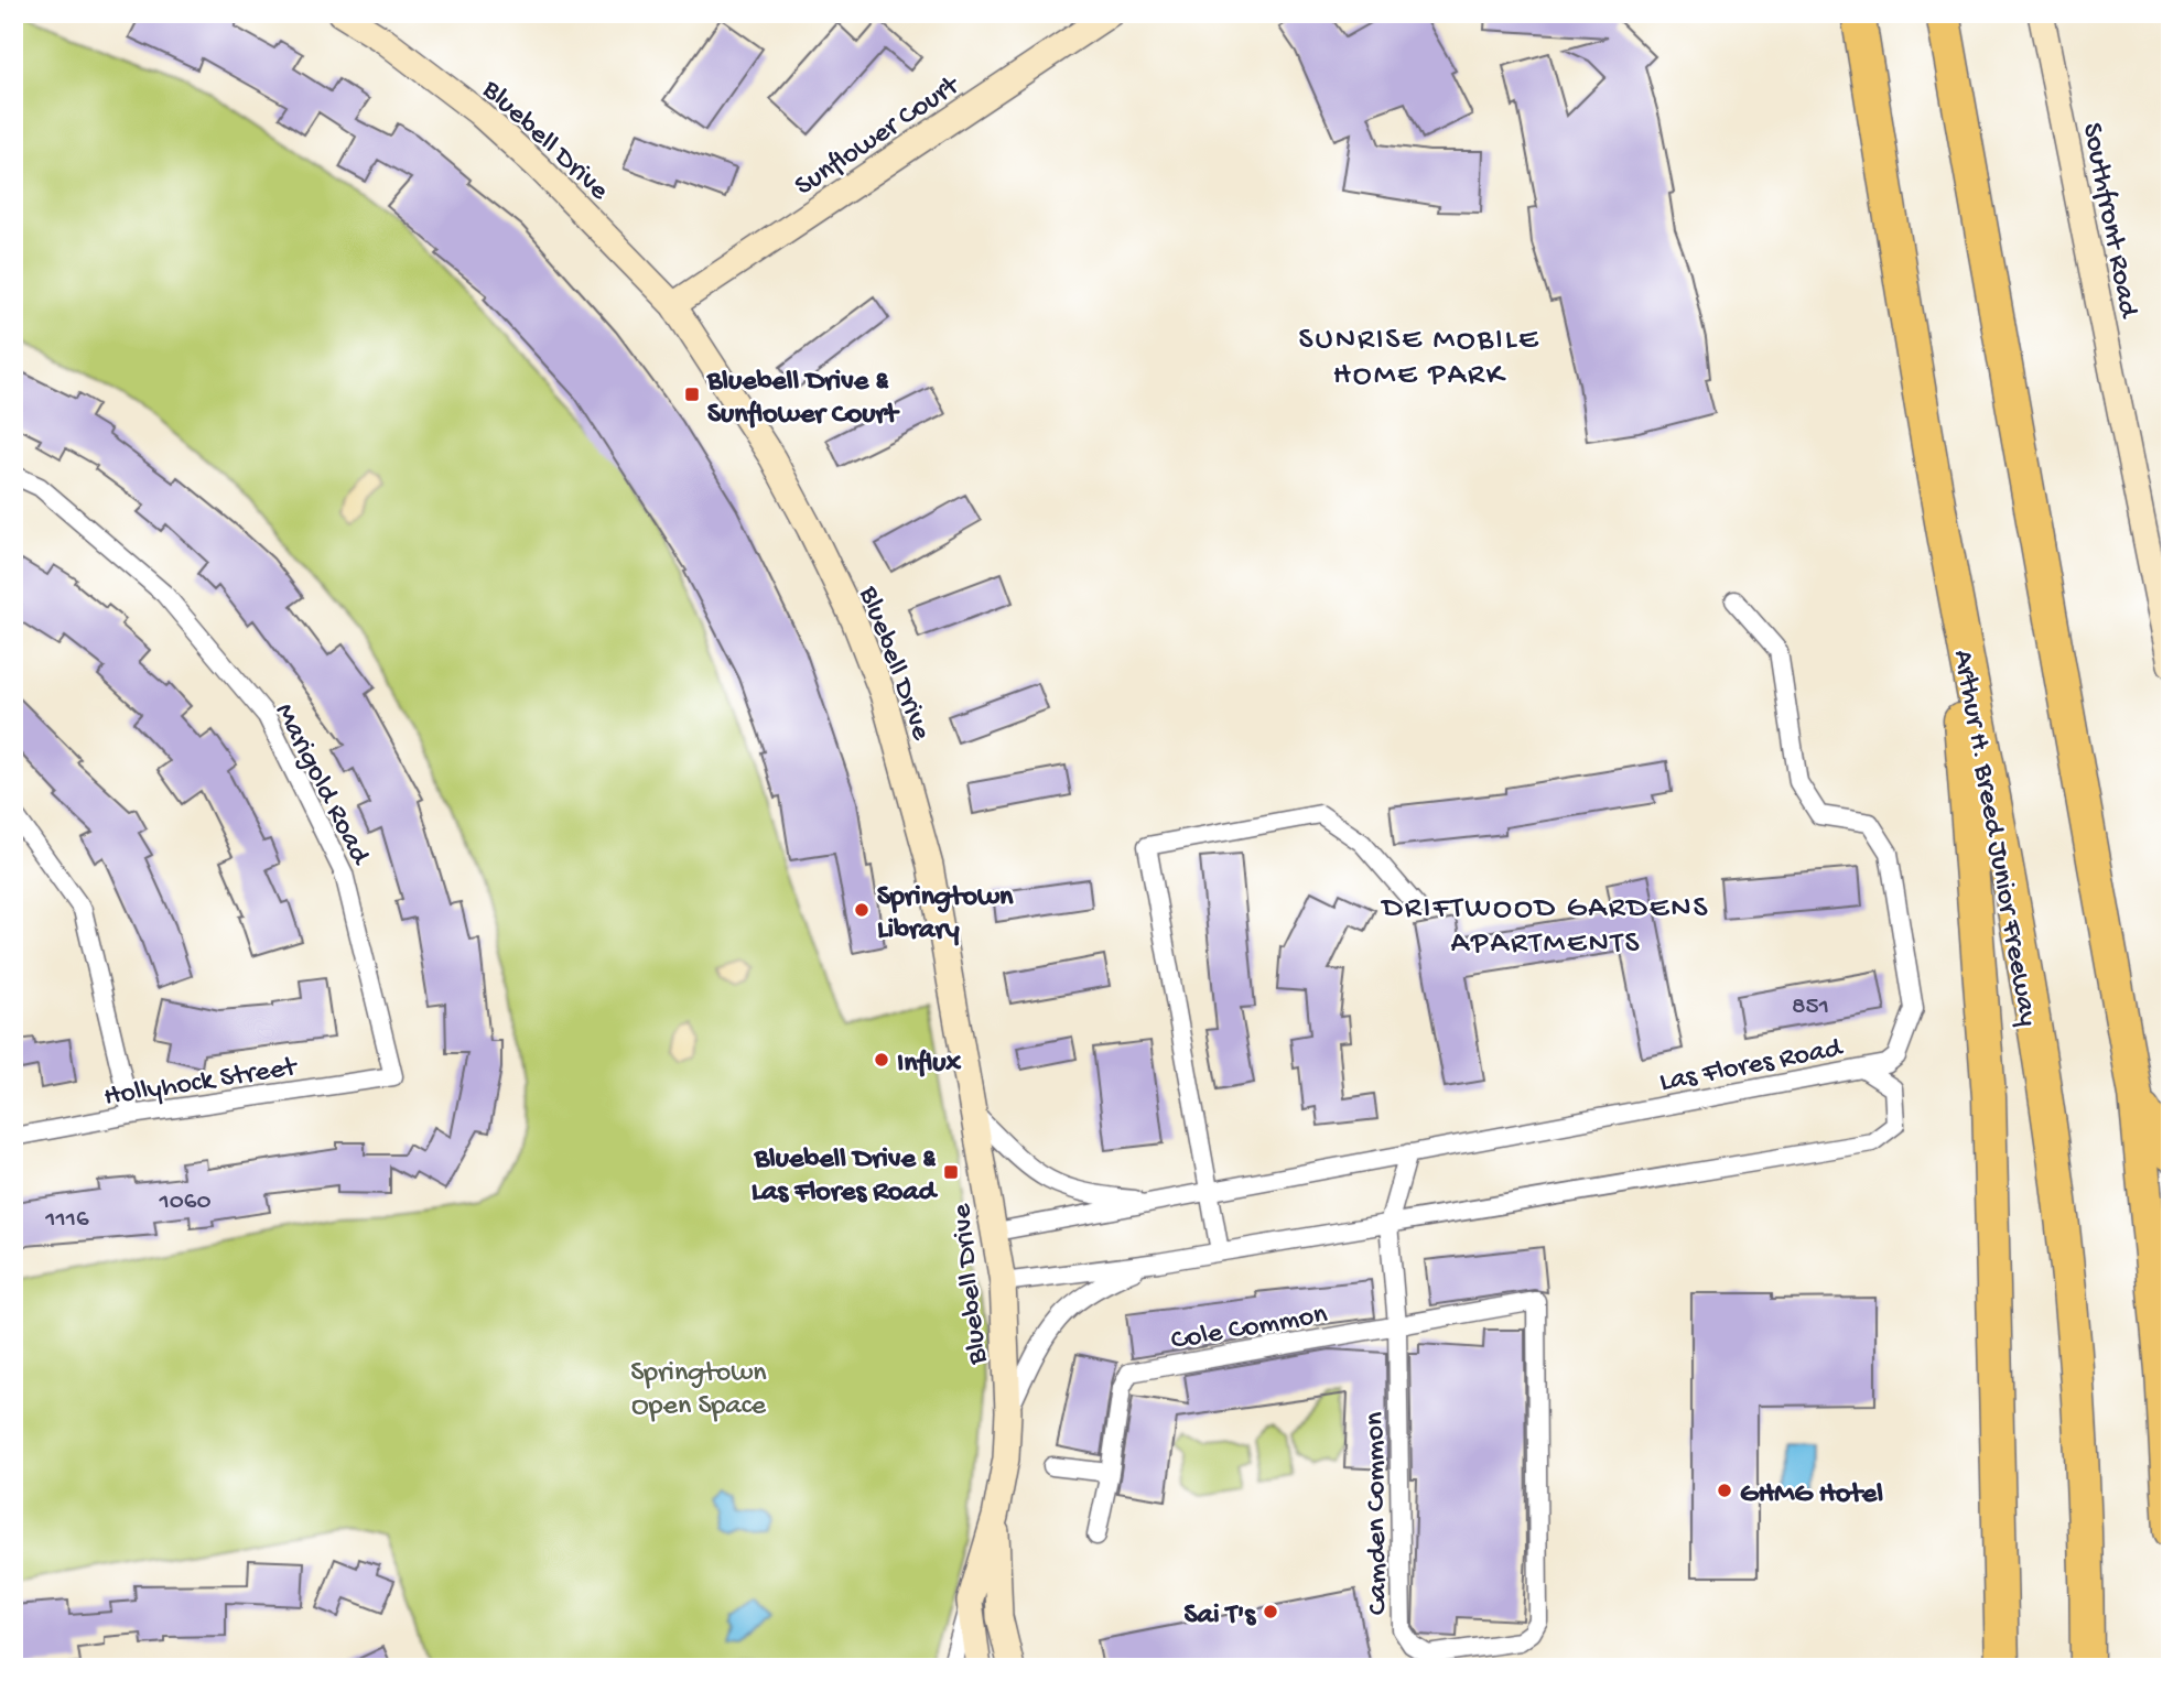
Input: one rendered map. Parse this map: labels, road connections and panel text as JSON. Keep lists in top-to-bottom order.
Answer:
{
  "streets": {
    "highway": ["Arthur H. Breed Junior Freeway"],
    "street": [
      "Sunflower Court",
      "Bluebell Drive",
      "Southfront Road",
      "Marigold Road",
      "Las Flores Road",
      "Hollyhock Street",
      "Cole Common",
      "Camden Common"
    ]
  },
  "crossings": [
    ["Sunflower Court", "Bluebell Drive"],
    ["Bluebell Drive", "Las Flores Road"],
    ["Marigold Road", "Hollyhock Street"],
    ["Las Flores Road", "Camden Common"],
    ["Cole Common", "Camden Common"]
  ],
  "districts": ["SUNRISE MOBILE HOME PARK", "DRIFTWOOD GARDENS APARTMENTS"],
  "parks": ["Springtown Open Space"],
  "places": {
    "transit": ["Bluebell Drive & Sunflower Court", "Bluebell Drive & Las Flores Road"],
    "other": [
      "Springtown Library",
      "Influx",
      "GHMG Hotel",
      "Sai T's"
    ]
  },
  "house_numbers": ["851", "1060", "1116"]
}
